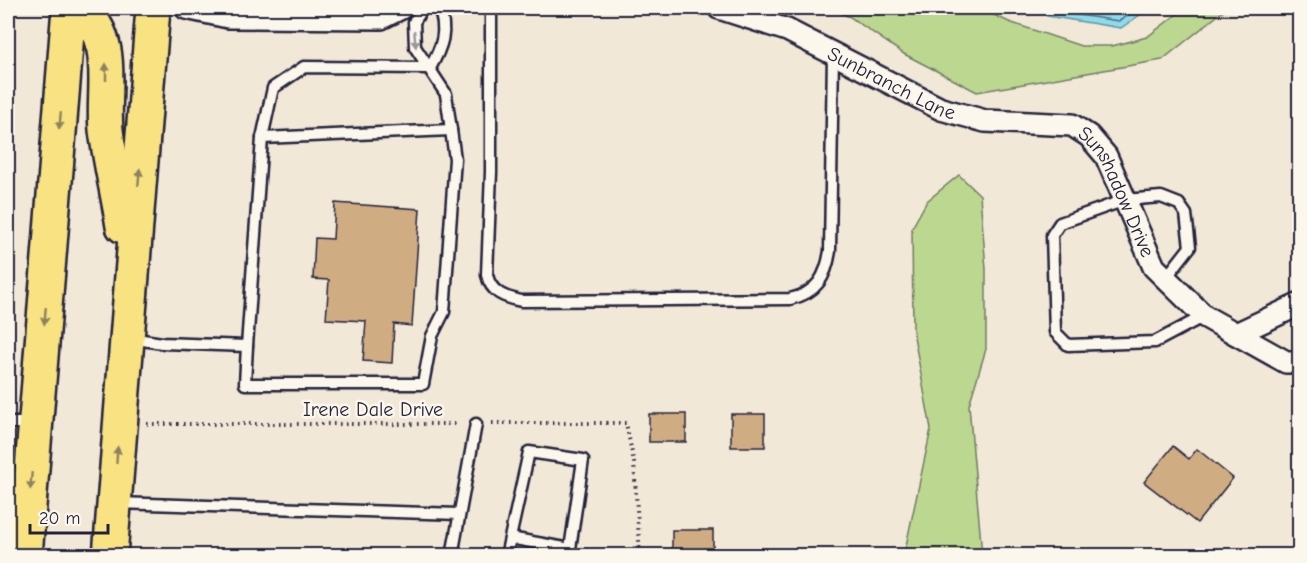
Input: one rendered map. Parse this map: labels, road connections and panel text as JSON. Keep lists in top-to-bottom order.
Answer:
{
  "streets": {
    "street": ["Sunbranch Lane", "Sunshadow Drive"],
    "path": ["Irene Dale Drive"]
  },
  "crossings": [
    ["Sunbranch Lane", "Sunshadow Drive"]
  ],
  "scale_bar": "20 m"
}
